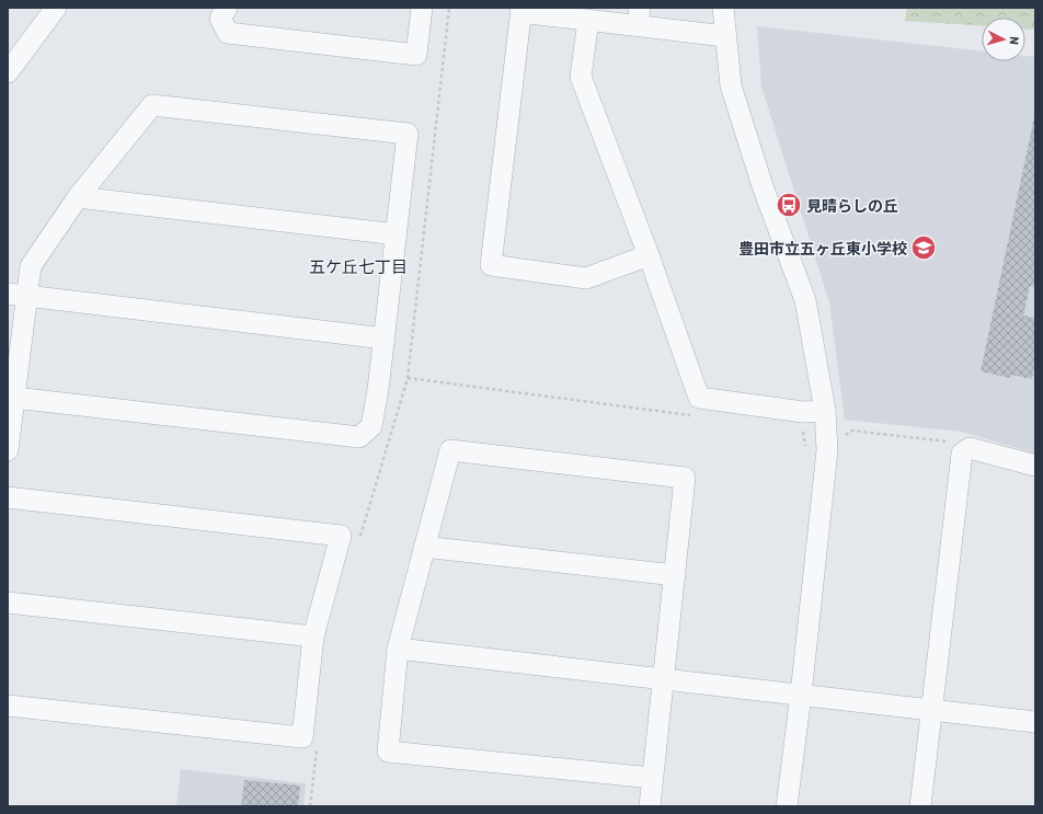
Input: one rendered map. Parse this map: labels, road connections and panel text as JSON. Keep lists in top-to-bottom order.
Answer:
{
  "districts": ["五ケ丘七丁目"],
  "places": {
    "bus stop": ["見晴らしの丘"],
    "school or university": ["豊田市立五ヶ丘東小学校"]
  },
  "north": "right"
}
